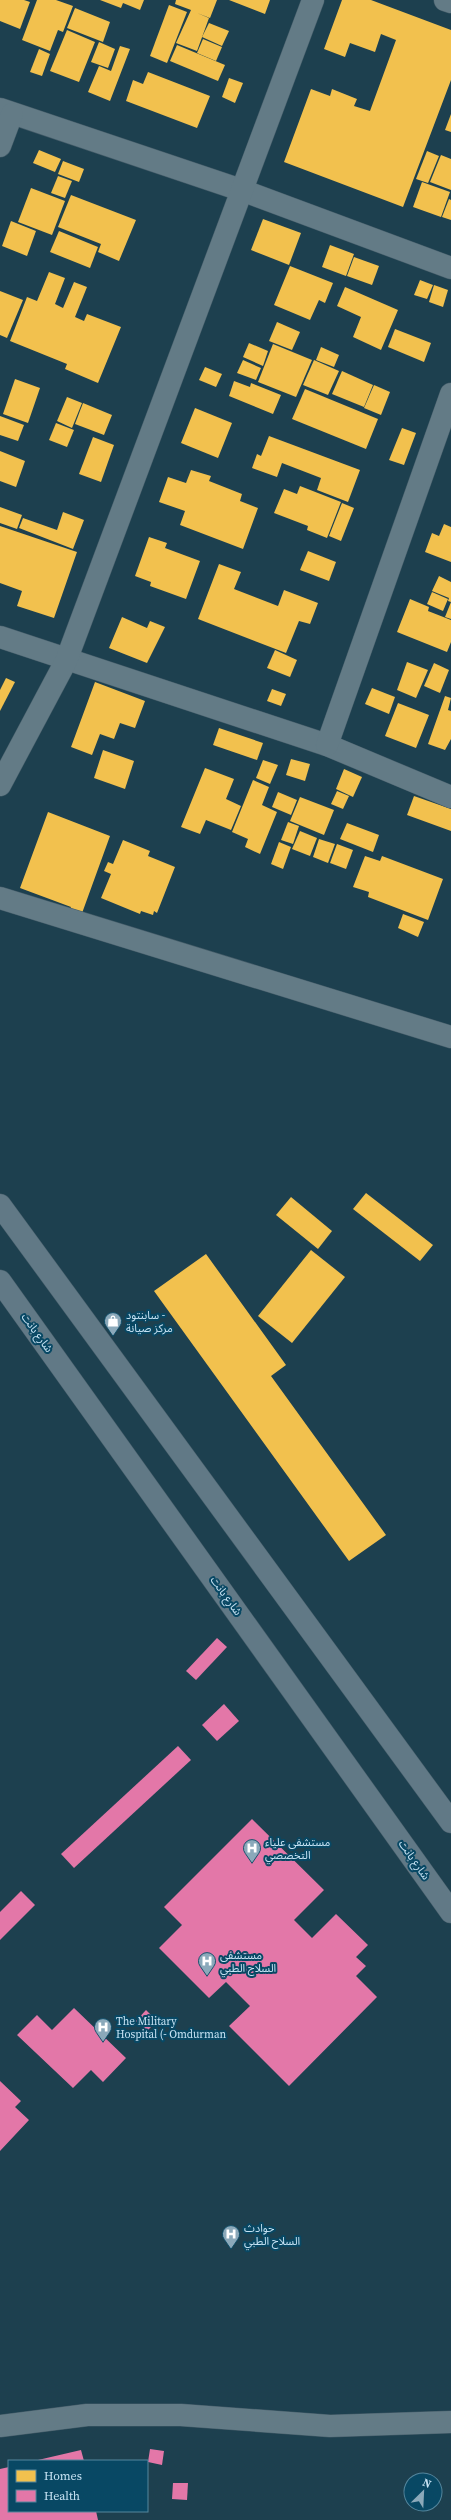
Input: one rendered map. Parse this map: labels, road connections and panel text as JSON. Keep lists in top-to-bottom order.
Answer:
{
  "streets": {
    "main road": ["شارع بانت"]
  },
  "places": {
    "shop": ["سابنتود - مركز صيانة"],
    "hospital": [
      "مستشفى علياء التخصصي",
      "مستشفى السلاح الطبي",
      "The Military Hospital (- Omdurman",
      "حوادث السلاح الطبي"
    ]
  },
  "legend": ["Homes", "Health"],
  "north": "top right"
}
